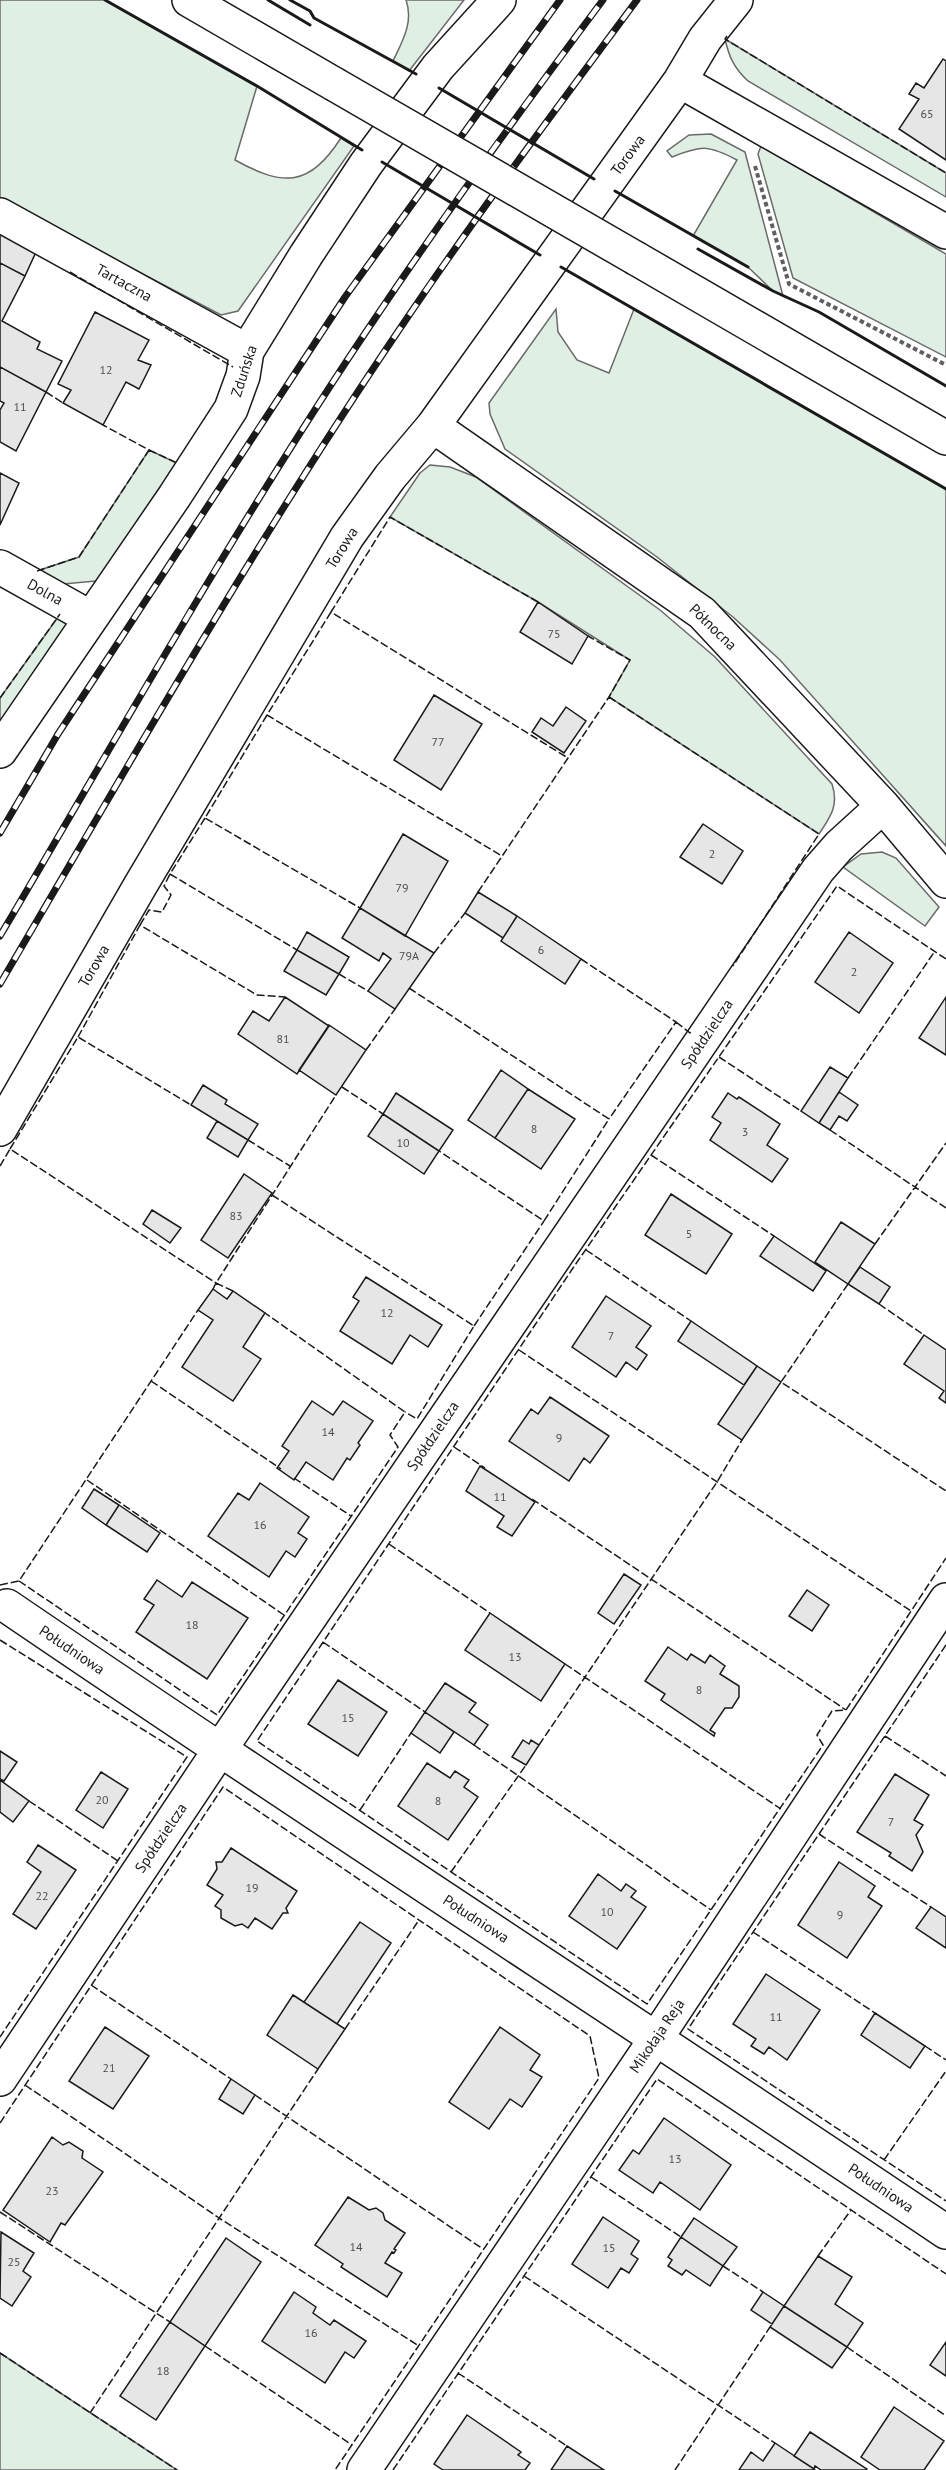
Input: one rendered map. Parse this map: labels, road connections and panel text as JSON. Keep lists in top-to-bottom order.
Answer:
{
  "streets": {
    "street": [
      "Torowa",
      "Tartaczna",
      "Zduńska",
      "Dolna",
      "Północna",
      "Spółdzielcza",
      "Południowa",
      "Mikołaja Reja"
    ]
  },
  "crossings": [
    ["Torowa", "Północna"],
    ["Tartaczna", "Zduńska"],
    ["Zduńska", "Dolna"],
    ["Północna", "Spółdzielcza"],
    ["Spółdzielcza", "Południowa"],
    ["Południowa", "Mikołaja Reja"]
  ],
  "house_numbers": [
    "65",
    "12",
    "11",
    "75",
    "77",
    "2",
    "79",
    "6",
    "79A",
    "2",
    "81",
    "8",
    "3",
    "10",
    "83",
    "5",
    "12",
    "7",
    "14",
    "9",
    "11",
    "16",
    "18",
    "13",
    "8",
    "15",
    "20",
    "8",
    "7",
    "19",
    "22",
    "10",
    "9",
    "11",
    "21",
    "13",
    "23",
    "14",
    "15",
    "25",
    "16",
    "18"
  ]
}
